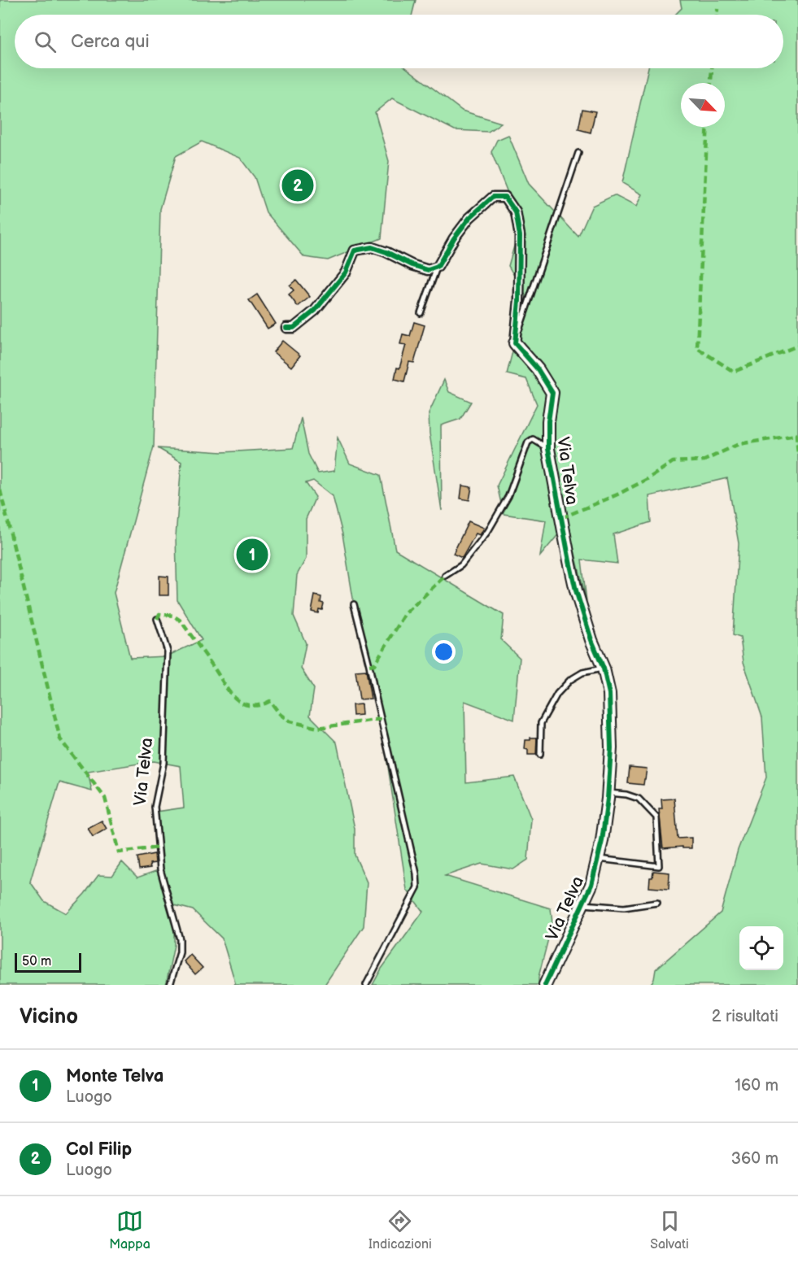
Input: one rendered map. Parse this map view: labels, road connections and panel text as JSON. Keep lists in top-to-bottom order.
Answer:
{
  "streets": {
    "street": ["Via Telva"]
  },
  "scale_bar": "50 m",
  "north": "bottom right",
  "page": {
    "search": "Cerca qui",
    "pins": ["2", "1"],
    "scale": "50 m",
    "heading": ["Vicino", "2 risultati"],
    "list": [
      {
        "mark": "1",
        "name": "Monte Telva",
        "note": "Luogo",
        "value": "160 m"
      },
      {
        "mark": "2",
        "name": "Col Filip",
        "note": "Luogo",
        "value": "360 m"
      }
    ],
    "nav": ["Mappa", "Indicazioni", "Salvati"]
  }
}
